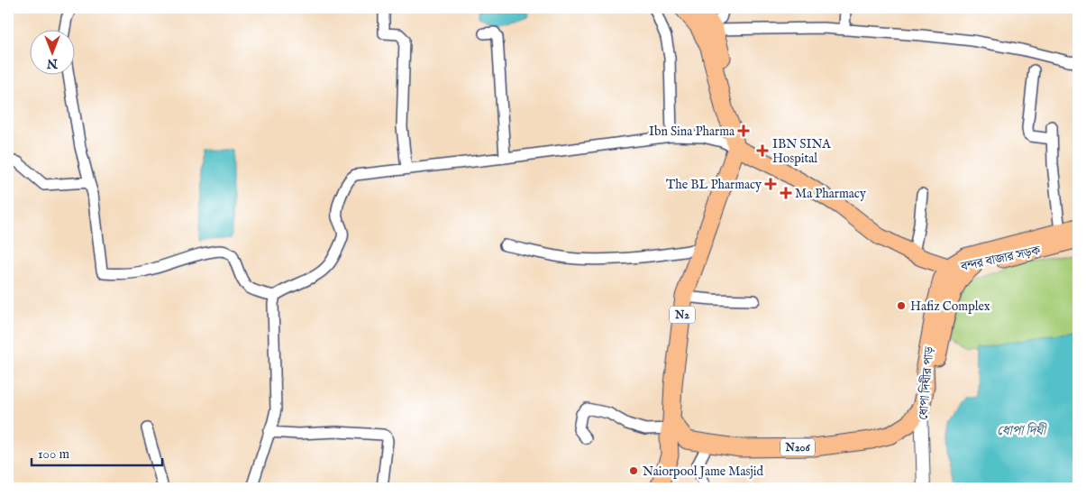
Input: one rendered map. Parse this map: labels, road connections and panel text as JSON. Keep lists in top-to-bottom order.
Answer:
{
  "streets": {
    "highway": [
      "বন্দর বাজার সড়ক",
      "N2",
      "ধোপা দিঘীর পাড়",
      "N206"
    ]
  },
  "crossings": [
    ["বন্দর বাজার সড়ক", "N2"],
    ["বন্দর বাজার সড়ক", "ধোপা দিঘীর পাড়"],
    ["ধোপা দিঘীর পাড়", "N206"]
  ],
  "water": ["ধোপা দিঘী"],
  "places": {
    "health": [
      "Ibn Sina Pharma",
      "IBN SINA Hospital",
      "The BL Pharmacy",
      "Ma Pharmacy"
    ],
    "other": ["Hafiz Complex", "Naiorpool Jame Masjid"]
  },
  "scale_bar": "100 m",
  "north": "bottom"
}
